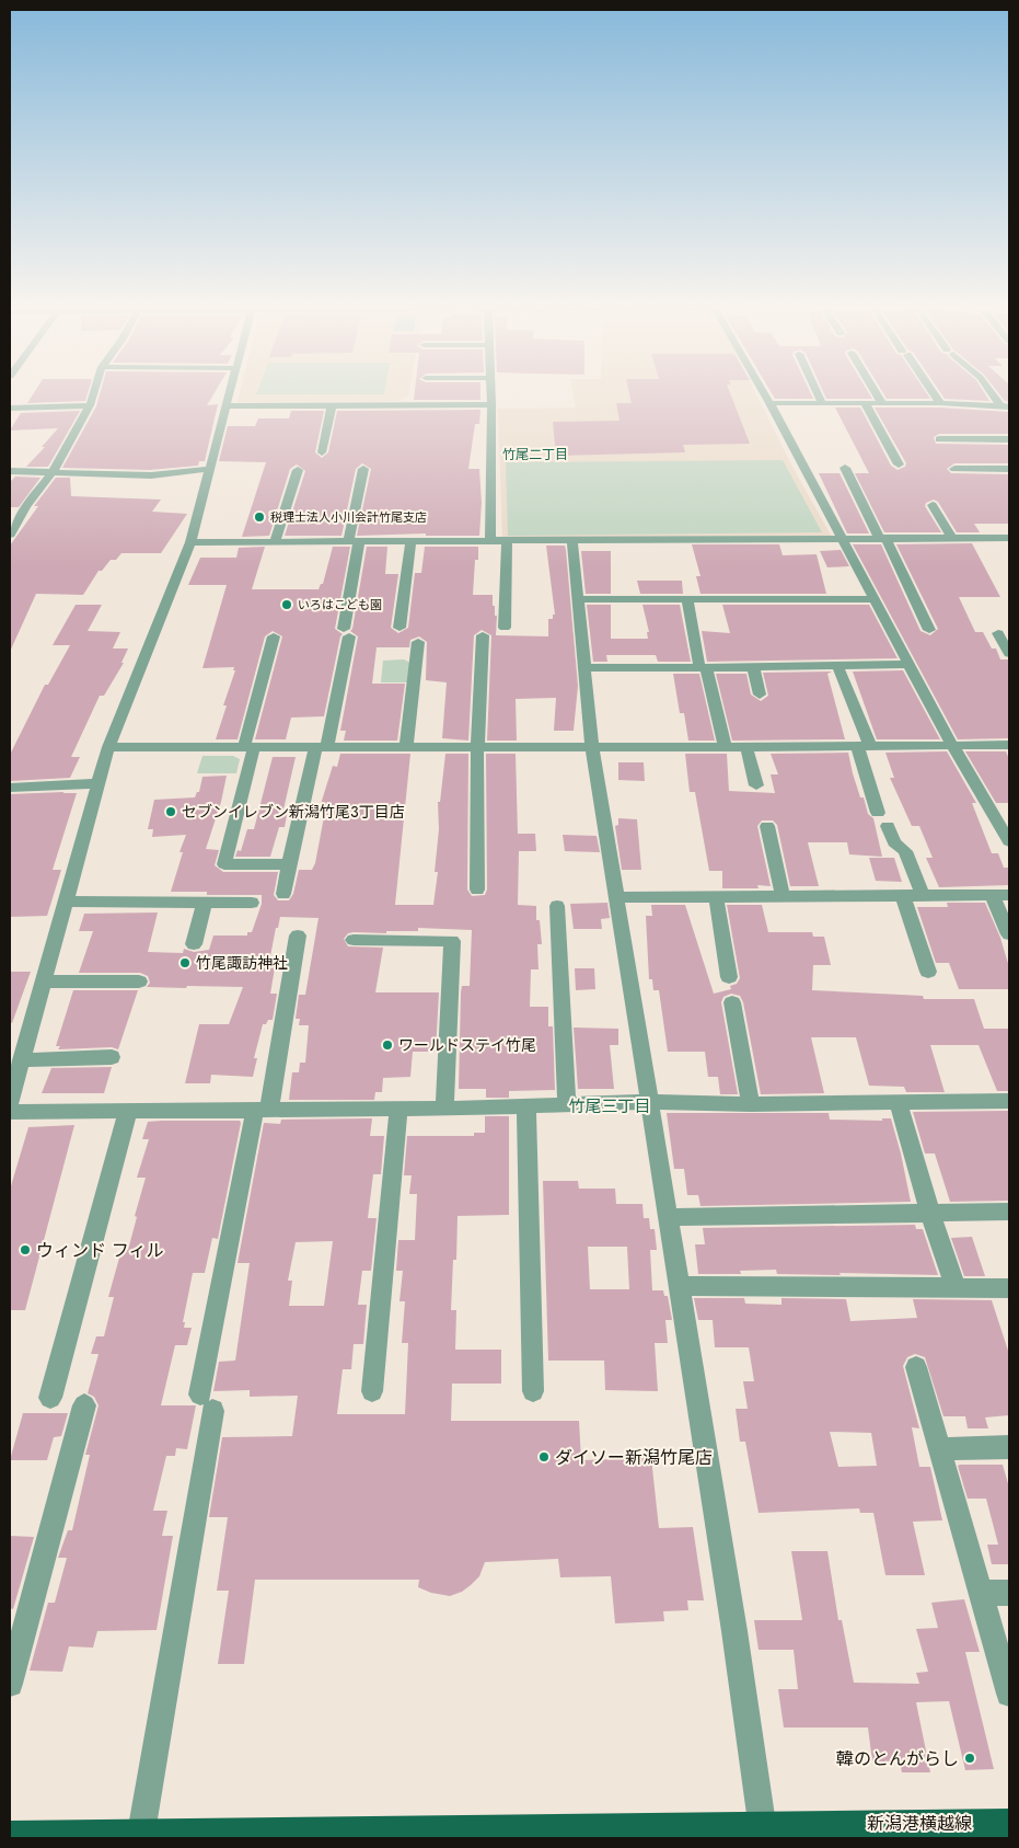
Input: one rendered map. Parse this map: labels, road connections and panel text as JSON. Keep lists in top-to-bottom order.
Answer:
{
  "streets": {
    "main road": ["新潟港横越線"]
  },
  "districts": ["竹尾二丁目", "竹尾三丁目"],
  "places": [
    "税理士法人小川会計竹尾支店",
    "いろはこども園",
    "セブンイレブン新潟竹尾3丁目店",
    "竹尾諏訪神社",
    "ワールドステイ竹尾",
    "ウィンド フィル",
    "ダイソー新潟竹尾店",
    "韓のとんがらし"
  ]
}
